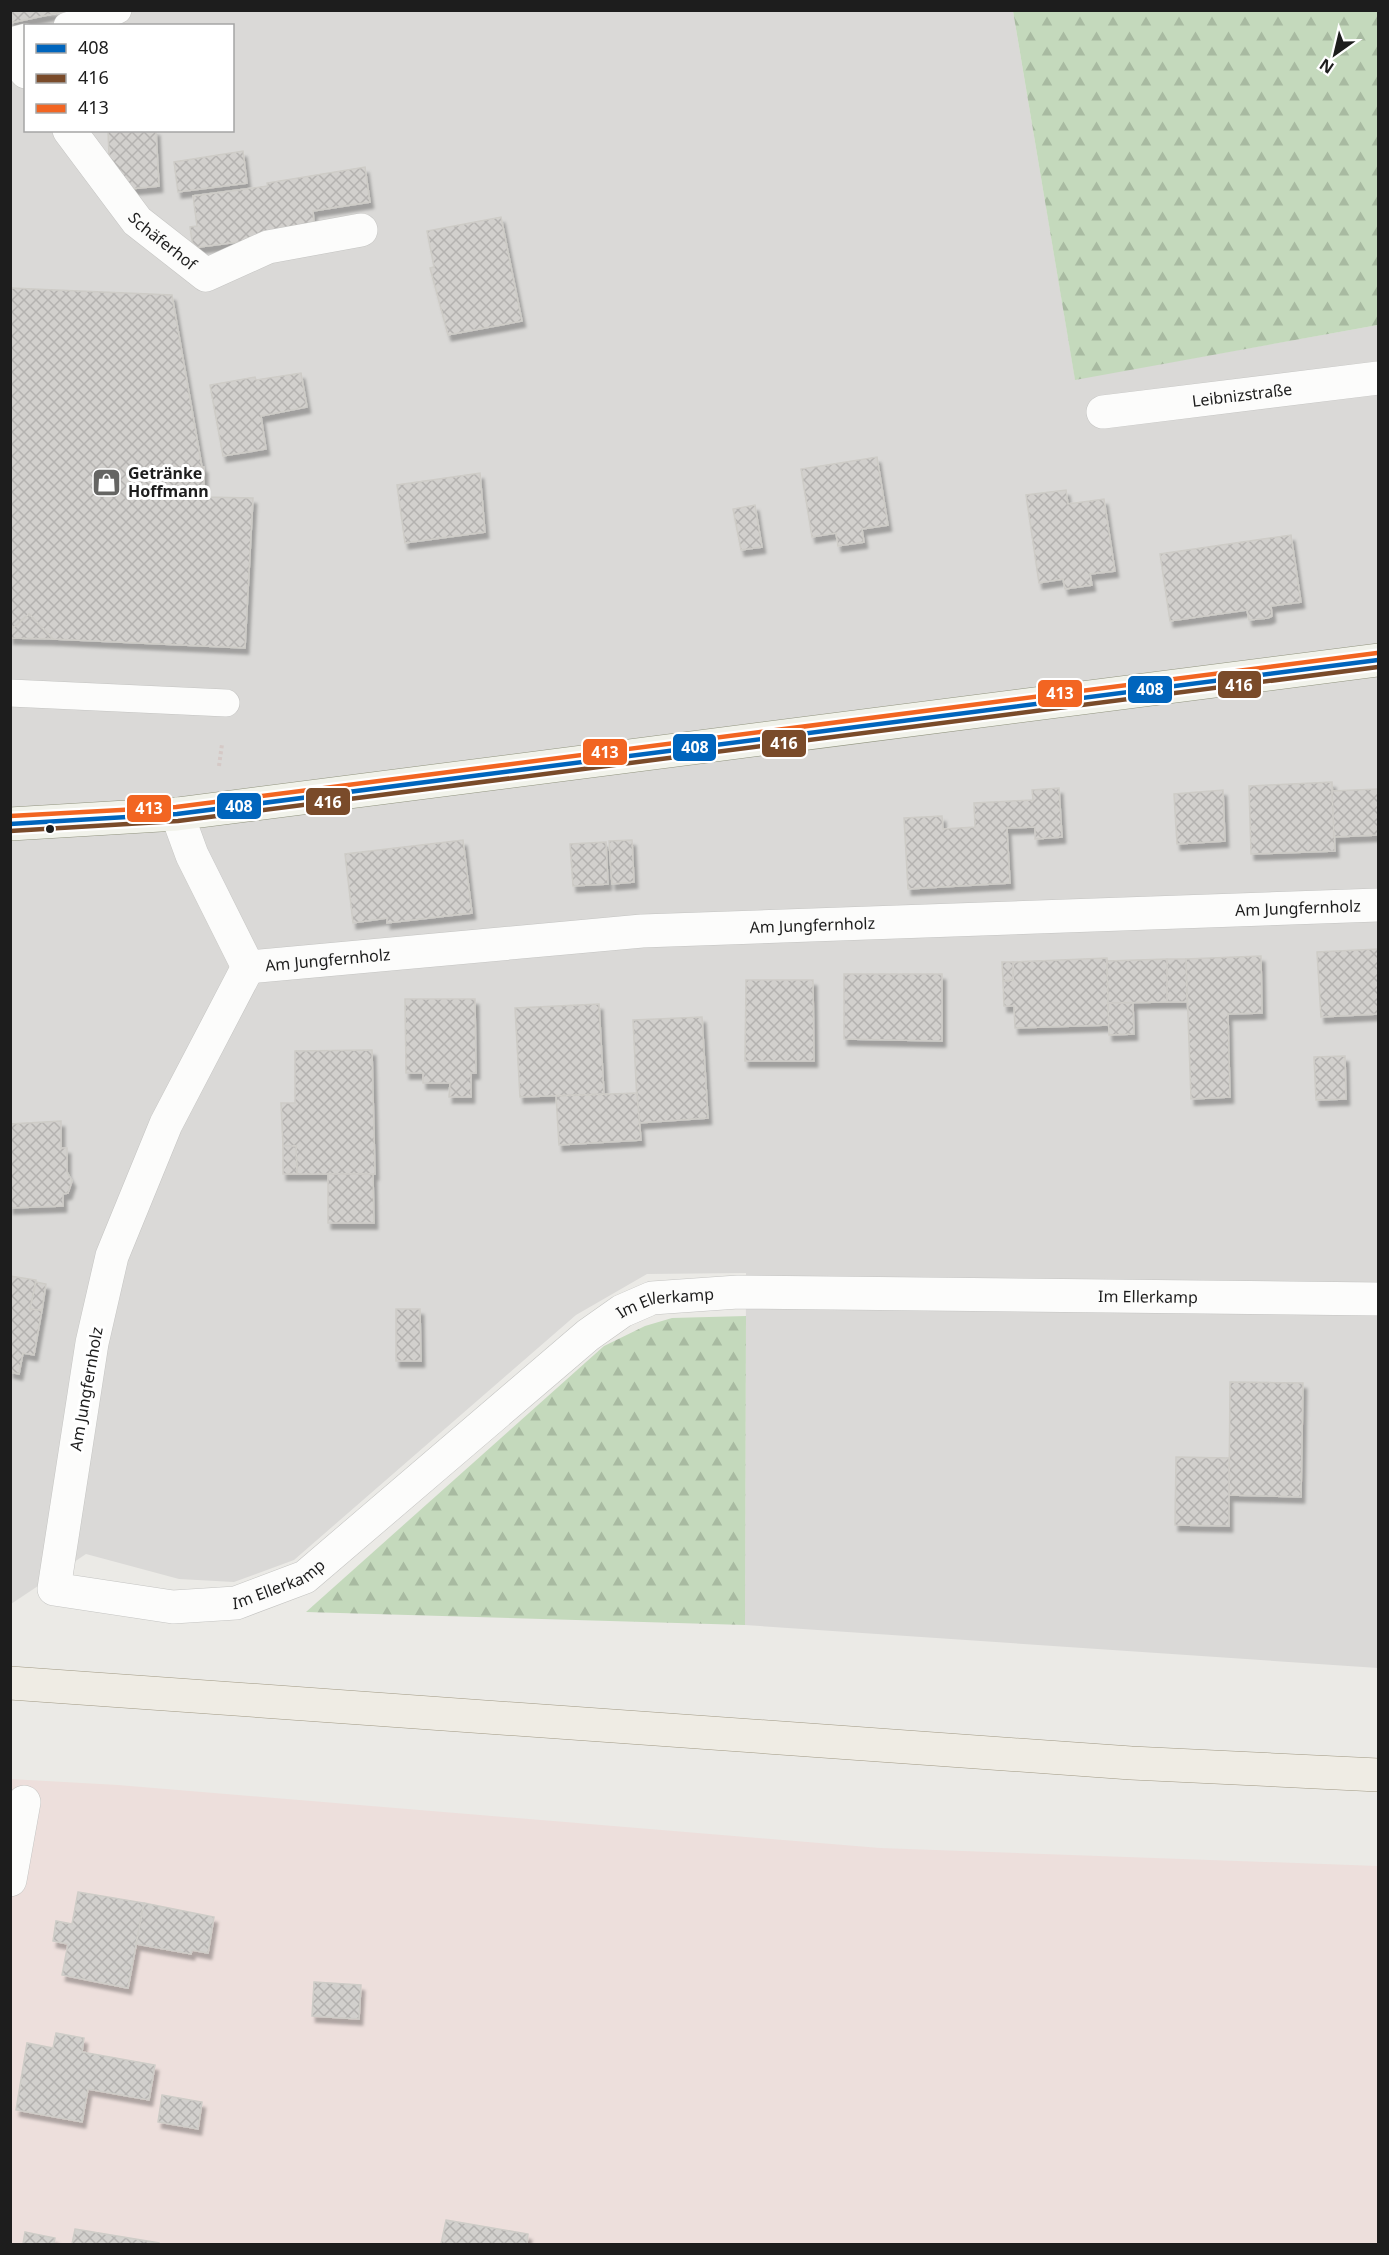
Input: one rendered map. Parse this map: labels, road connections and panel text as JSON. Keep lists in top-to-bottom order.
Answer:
{
  "streets": {
    "street": [
      "Schäferhof",
      "Leibnizstraße",
      "Am Jungfernholz",
      "Im Ellerkamp"
    ]
  },
  "crossings": [
    ["Am Jungfernholz", "Im Ellerkamp"]
  ],
  "places": {
    "shop": ["Getränke Hoffmann"]
  },
  "lines": ["transit line 413", "transit line 408", "transit line 416"],
  "legend": ["408", "416", "413"],
  "north": "bottom left"
}
